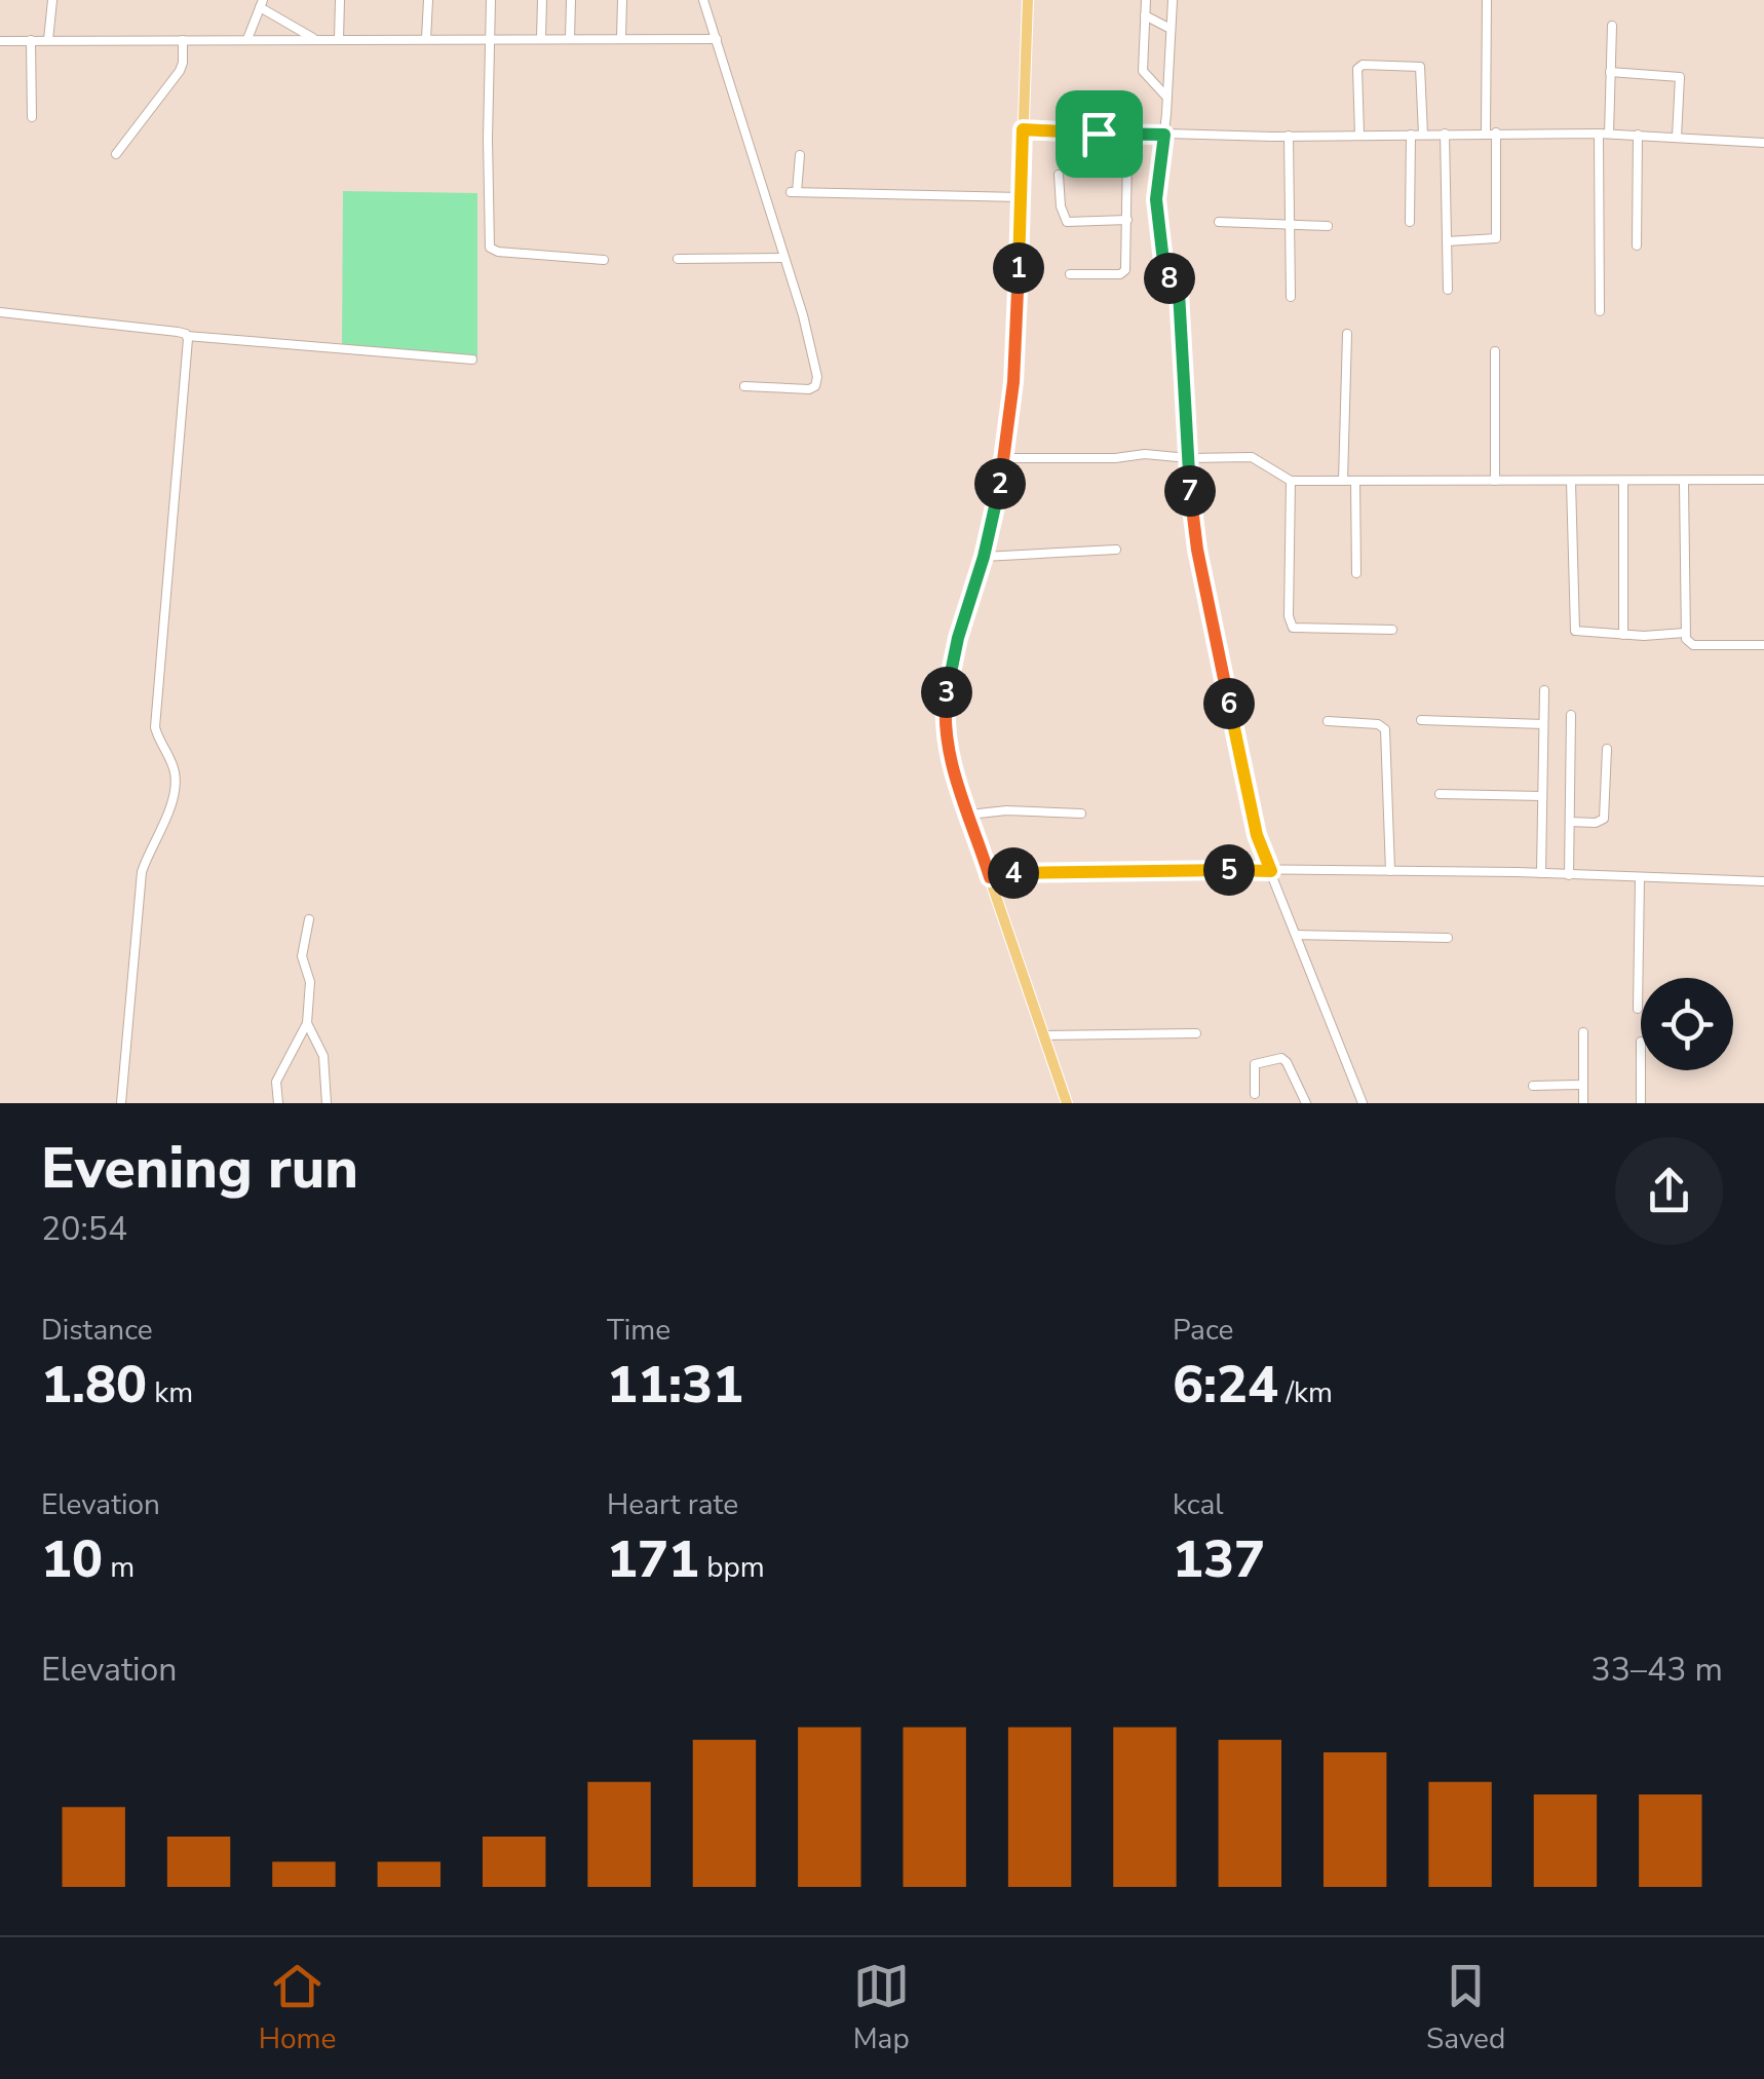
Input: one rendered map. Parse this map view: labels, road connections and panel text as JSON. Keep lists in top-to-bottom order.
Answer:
{
  "page": {
    "pins": [
      "1",
      "8",
      "2",
      "7",
      "3",
      "6",
      "5",
      "4"
    ],
    "heading": ["Evening run", "20:54"],
    "stats": [
      ["Distance", "1.80 km"],
      ["Time", "11:31"],
      ["Pace", "6:24 /km"],
      ["Elevation", "10 m"],
      ["Heart rate", "171 bpm"],
      ["kcal", "137"]
    ],
    "chart": ["Elevation", "33–43 m"],
    "tabs": ["Home", "Map", "Saved"]
  }
}
